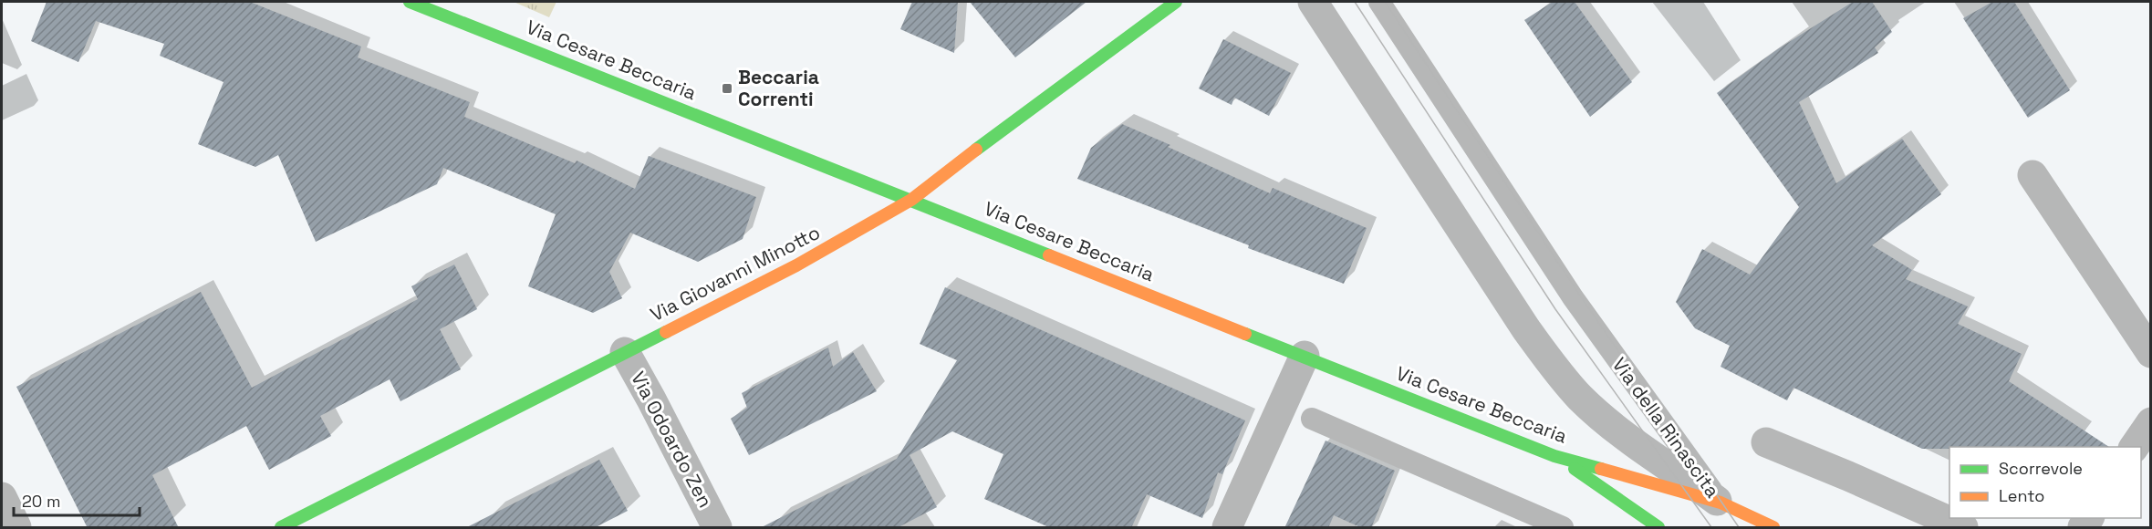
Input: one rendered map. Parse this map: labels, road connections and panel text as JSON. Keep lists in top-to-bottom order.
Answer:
{
  "streets": {
    "street": [
      "Via Cesare Beccaria",
      "Via Giovanni Minotto",
      "Via della Rinascita",
      "Via Odoardo Zen"
    ]
  },
  "crossings": [
    ["Via Cesare Beccaria", "Via Giovanni Minotto"],
    ["Via Cesare Beccaria", "Via della Rinascita"],
    ["Via Giovanni Minotto", "Via Odoardo Zen"]
  ],
  "places": {
    "transit": ["Beccaria Correnti"]
  },
  "legend": ["Scorrevole", "Lento"],
  "scale_bar": "20 m"
}
